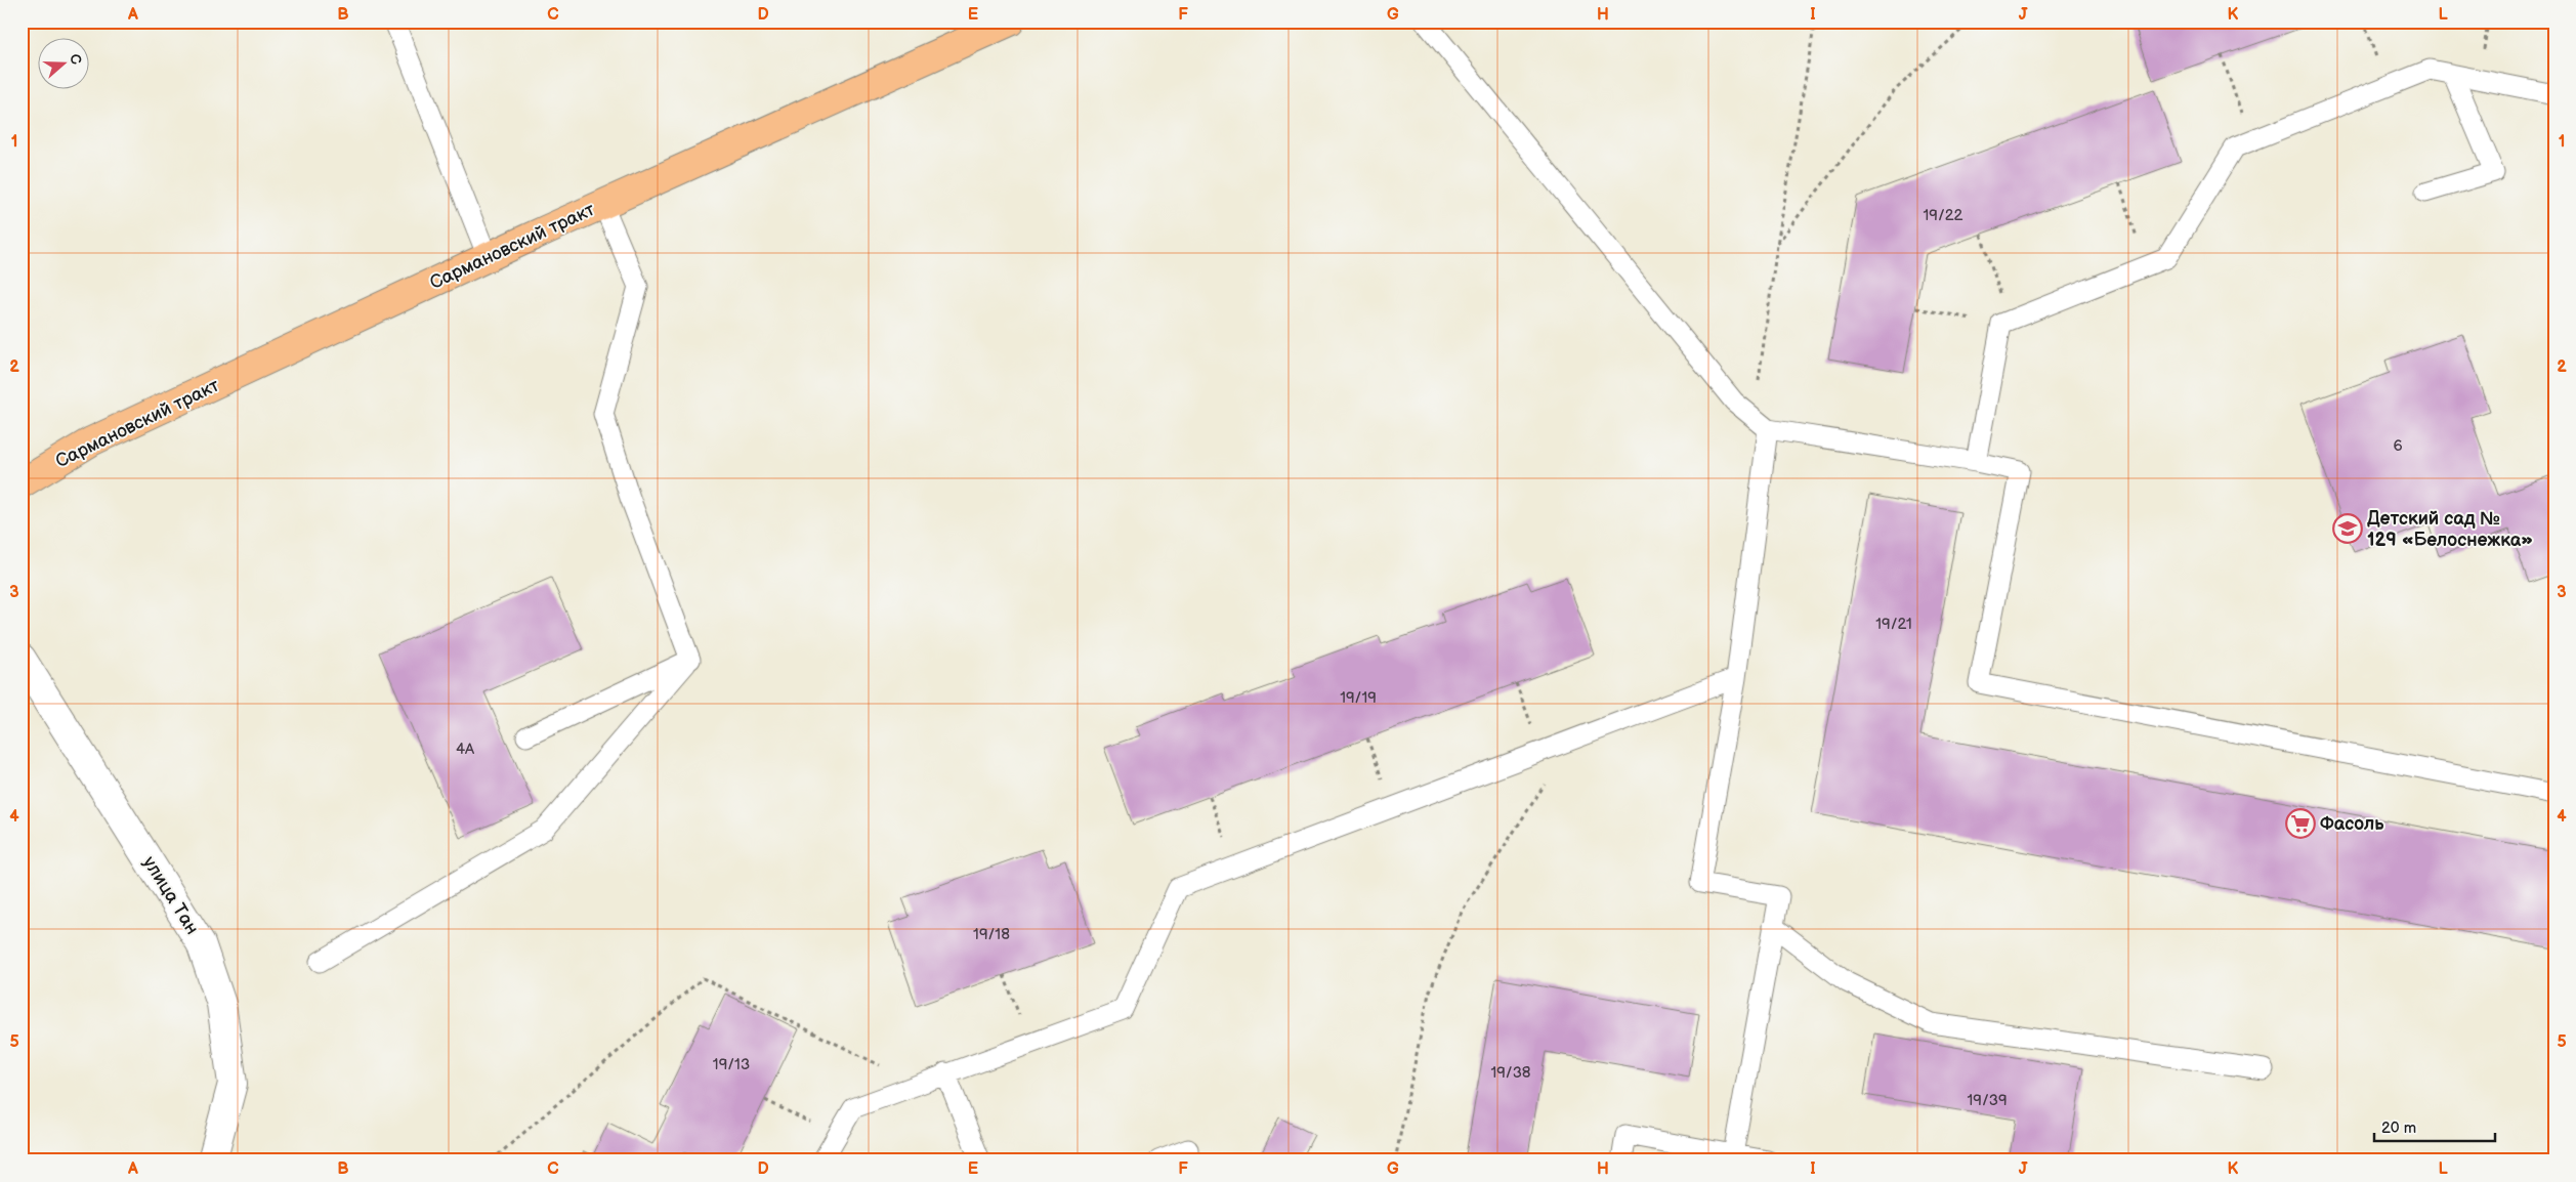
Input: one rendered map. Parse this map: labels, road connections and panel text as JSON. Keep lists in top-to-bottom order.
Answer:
{
  "streets": {
    "main road": ["Сармановский тракт"],
    "street": ["улица Тан"]
  },
  "places": {
    "school or university": ["Детский сад № 129 «Белоснежка»"],
    "supermarket": ["Фасоль"]
  },
  "house_numbers": [
    "19/22",
    "6",
    "19/21",
    "19/19",
    "4А",
    "19/18",
    "19/13",
    "19/38",
    "19/39"
  ],
  "scale_bar": "20 m",
  "north": "right",
  "grid": {
    "columns": [
      "A",
      "B",
      "C",
      "D",
      "E",
      "F",
      "G",
      "H",
      "I",
      "J",
      "K",
      "L"
    ],
    "rows": [
      "1",
      "2",
      "3",
      "4",
      "5"
    ]
  }
}
